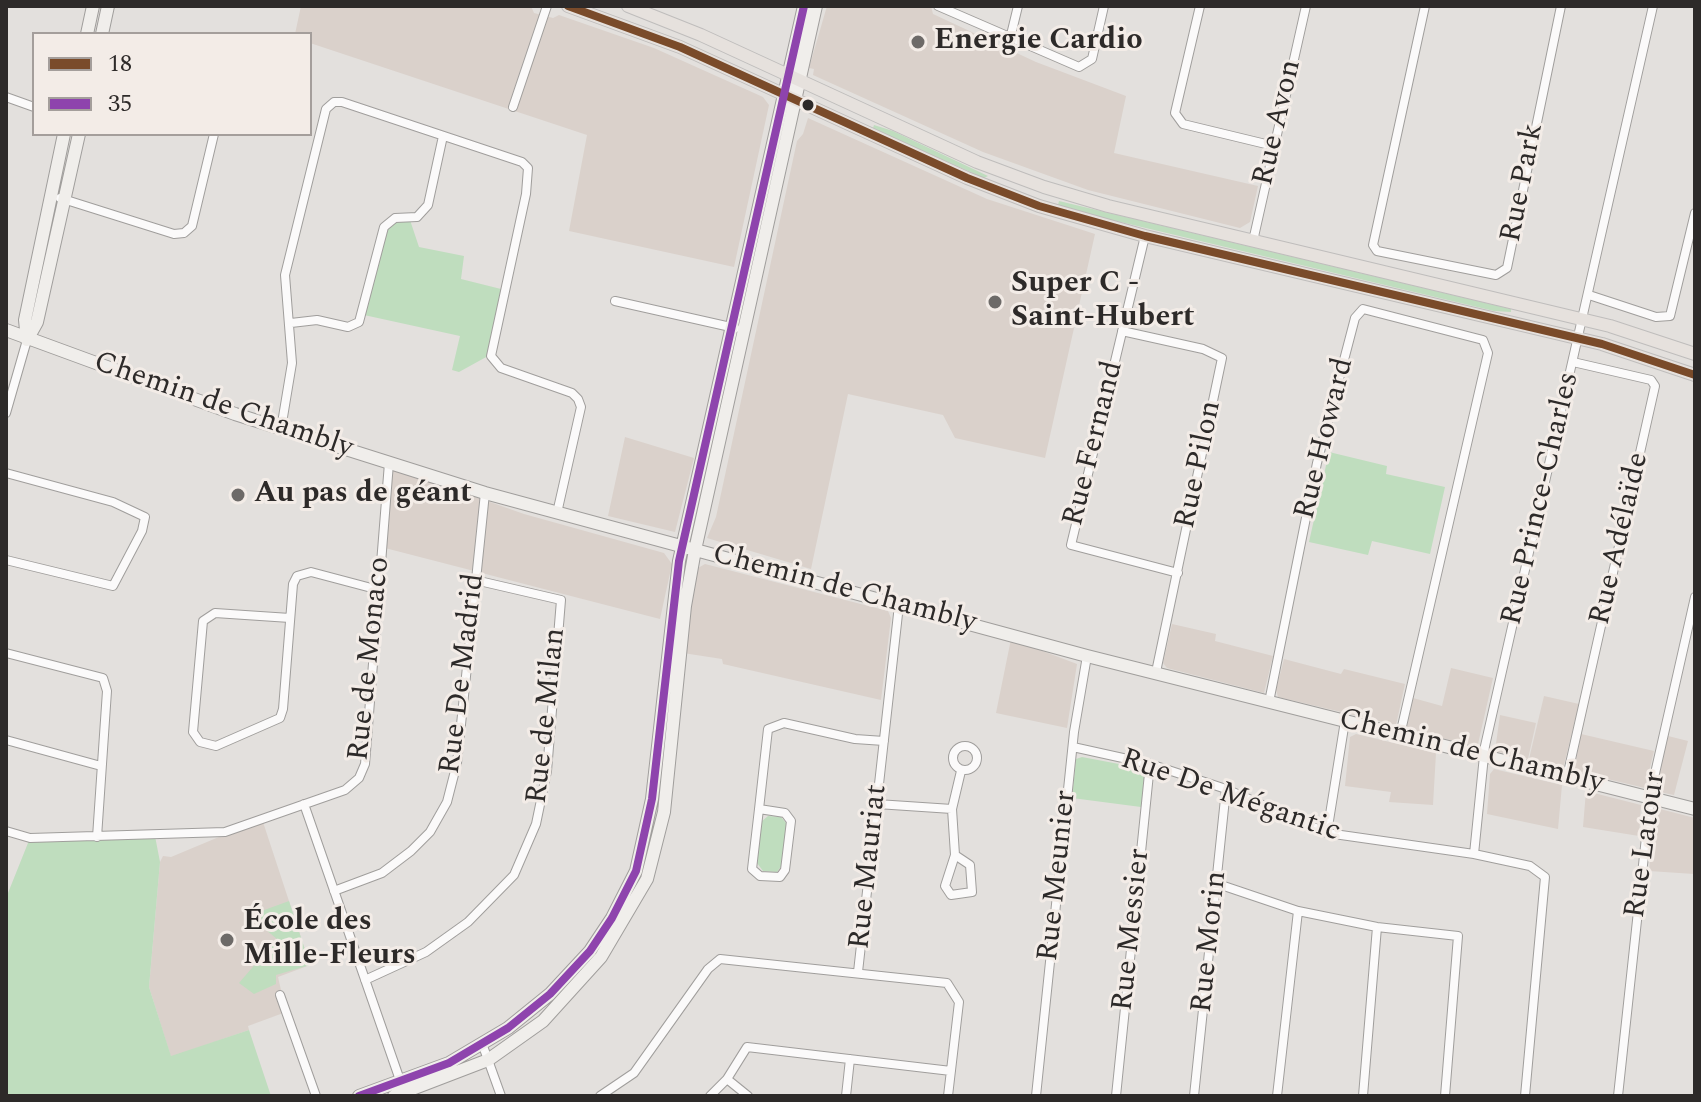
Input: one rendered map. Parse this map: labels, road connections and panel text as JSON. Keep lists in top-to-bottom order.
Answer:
{
  "streets": {
    "street": [
      "Rue Avon",
      "Rue Park",
      "Chemin de Chambly",
      "Rue Howard",
      "Rue Fernand",
      "Rue Pilon",
      "Rue Prince-Charles",
      "Rue Adélaïde",
      "Rue de Monaco",
      "Rue De Madrid",
      "Rue de Milan",
      "Rue De Mégantic",
      "Rue Latour",
      "Rue Mauriat",
      "Rue Meunier",
      "Rue Messier",
      "Rue Morin"
    ]
  },
  "crossings": [
    ["Chemin de Chambly", "Rue Howard"],
    ["Chemin de Chambly", "Rue Pilon"],
    ["Chemin de Chambly", "Rue Prince-Charles"],
    ["Chemin de Chambly", "Rue Adélaïde"],
    ["Chemin de Chambly", "Rue de Monaco"],
    ["Chemin de Chambly", "Rue De Madrid"],
    ["Chemin de Chambly", "Rue Latour"],
    ["Chemin de Chambly", "Rue Mauriat"],
    ["Chemin de Chambly", "Rue Meunier"],
    ["Rue Fernand", "Rue Pilon"],
    ["Rue Prince-Charles", "Rue Adélaïde"],
    ["Rue Prince-Charles", "Rue De Mégantic"],
    ["Rue De Madrid", "Rue de Milan"],
    ["Rue De Mégantic", "Rue Meunier"],
    ["Rue De Mégantic", "Rue Messier"],
    ["Rue De Mégantic", "Rue Morin"]
  ],
  "places": [
    "Energie Cardio",
    "Super C - Saint-Hubert",
    "Au pas de géant",
    "École des Mille-Fleurs"
  ],
  "lines": ["transit line 18", "transit line 35"],
  "legend": ["18", "35"]
}
